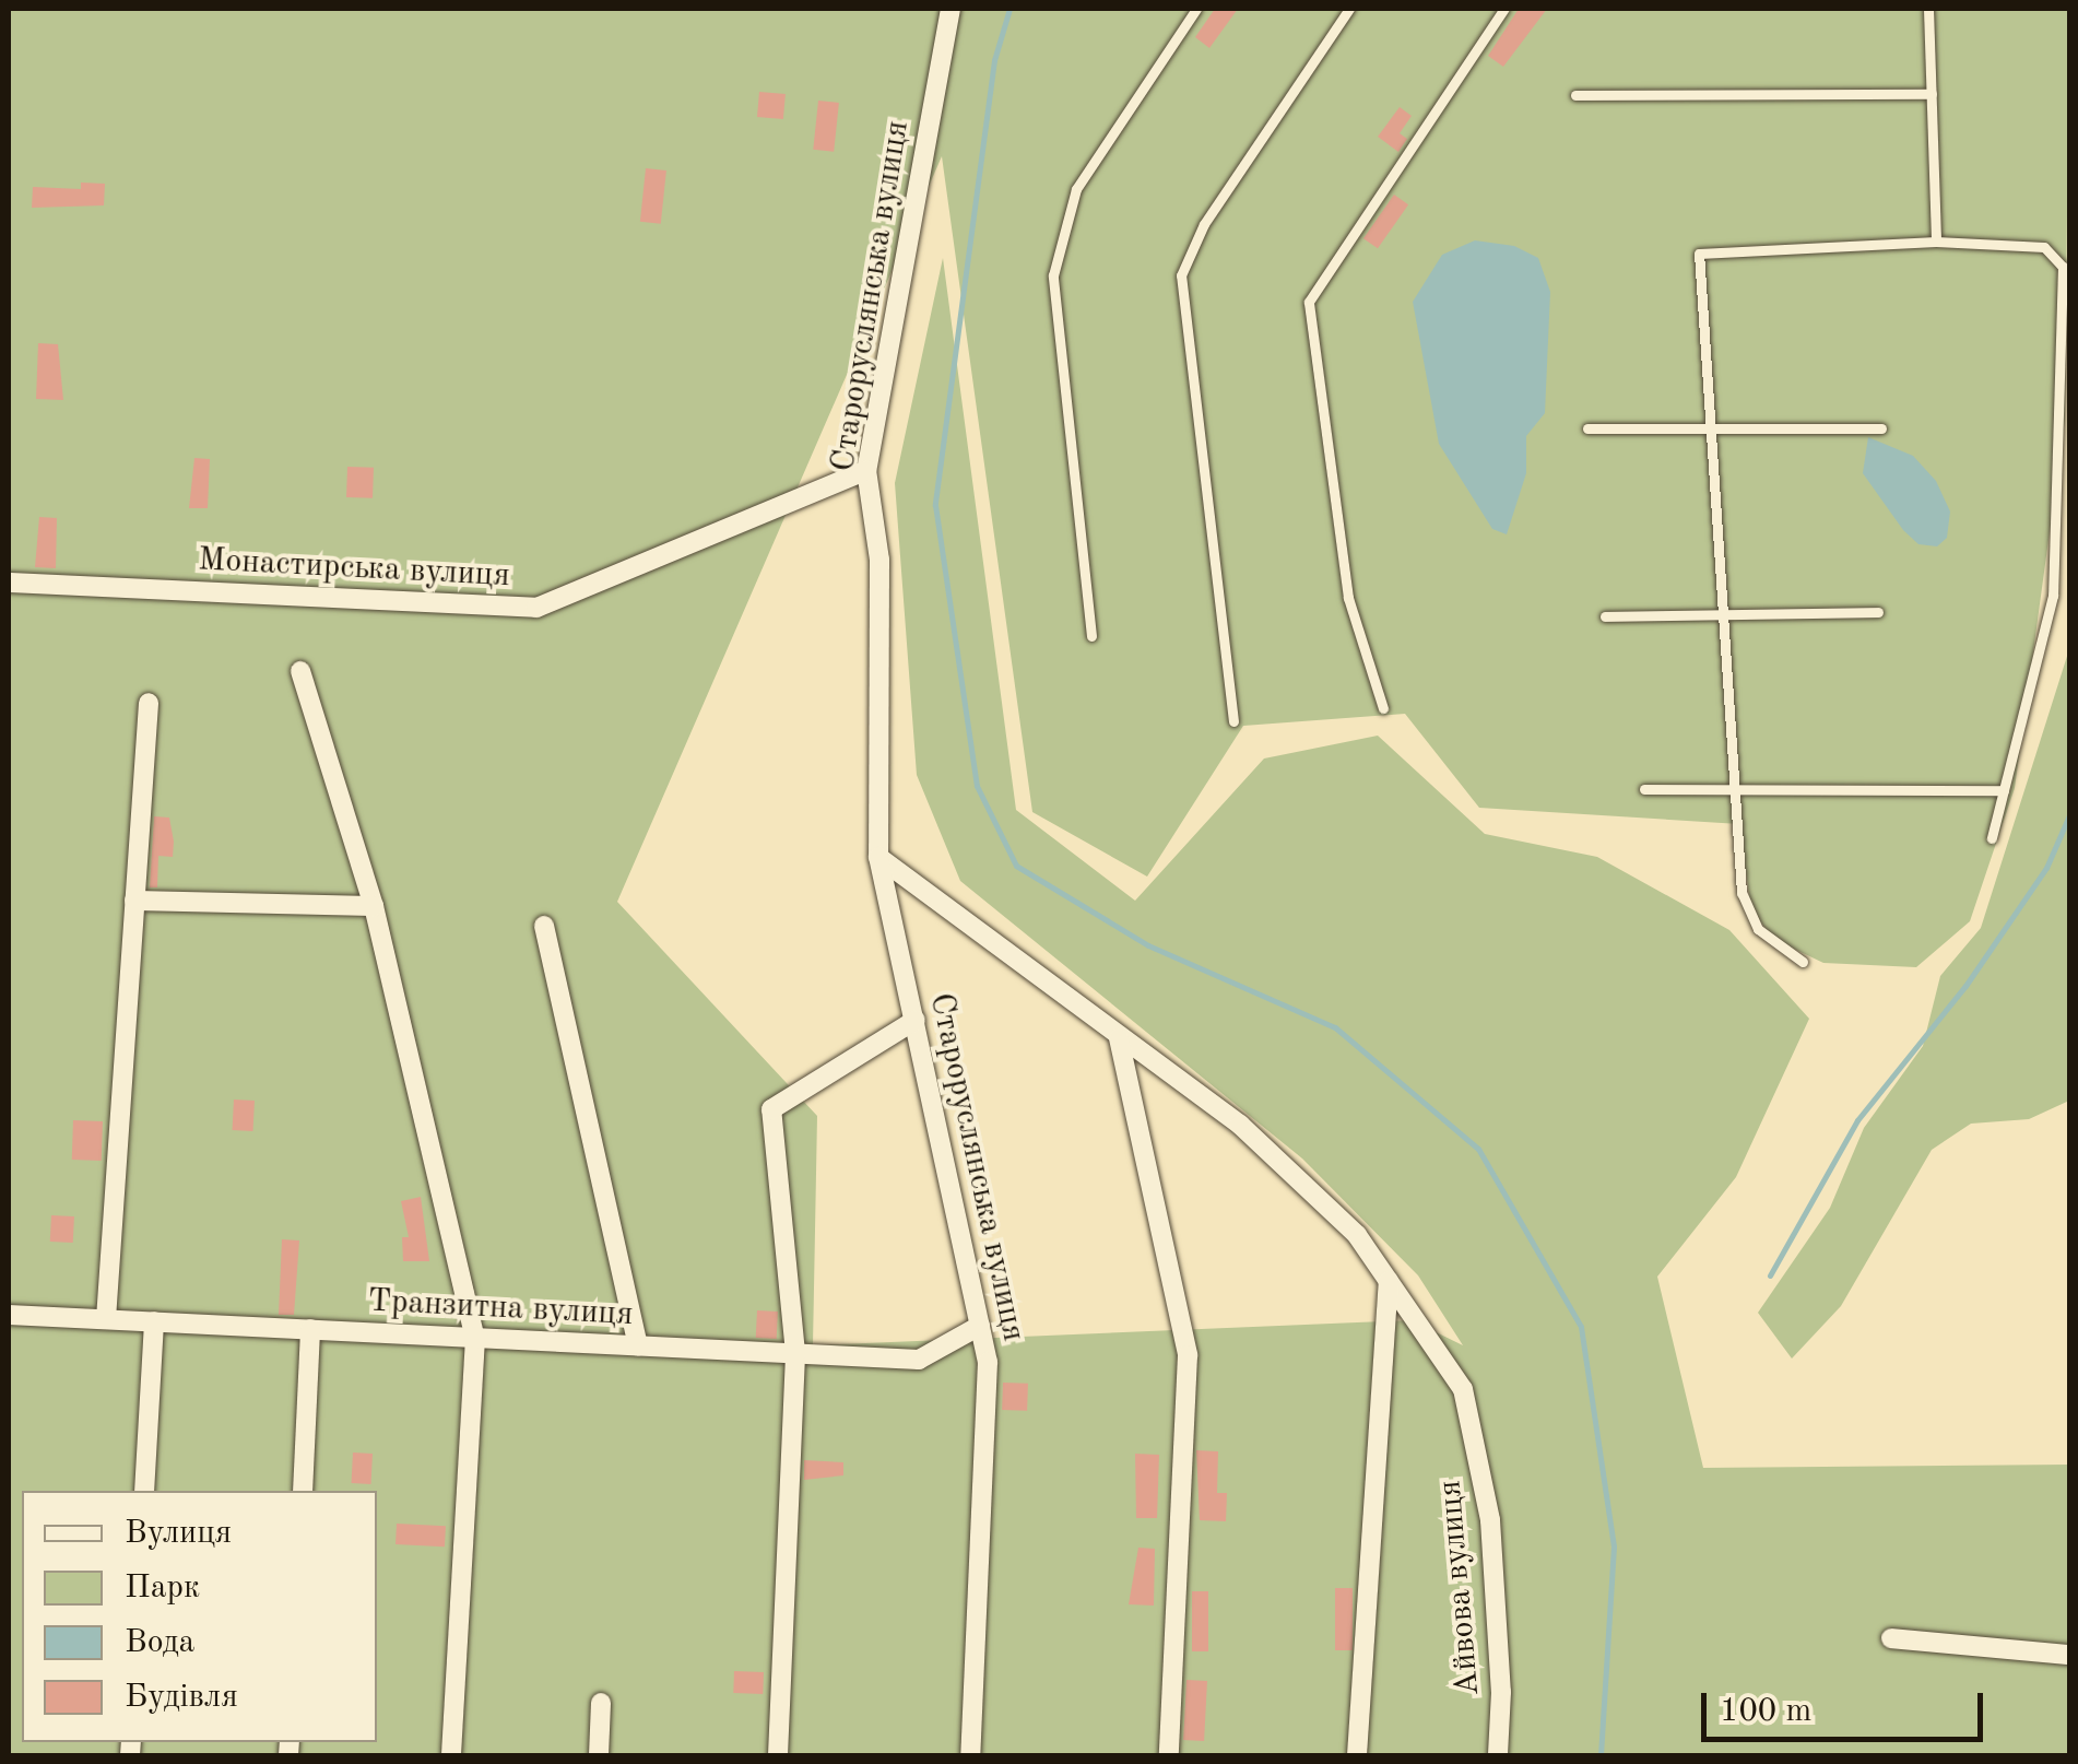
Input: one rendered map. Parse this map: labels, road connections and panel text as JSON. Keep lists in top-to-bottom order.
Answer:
{
  "streets": {
    "street": [
      "Староруслянська вулиця",
      "Монастирська вулиця",
      "Транзитна вулиця",
      "Айвова вулиця"
    ]
  },
  "crossings": [
    ["Староруслянська вулиця", "Монастирська вулиця"],
    ["Староруслянська вулиця", "Транзитна вулиця"]
  ],
  "legend": [
    "Вулиця",
    "Парк",
    "Вода",
    "Будівля"
  ],
  "scale_bar": "100 m"
}
